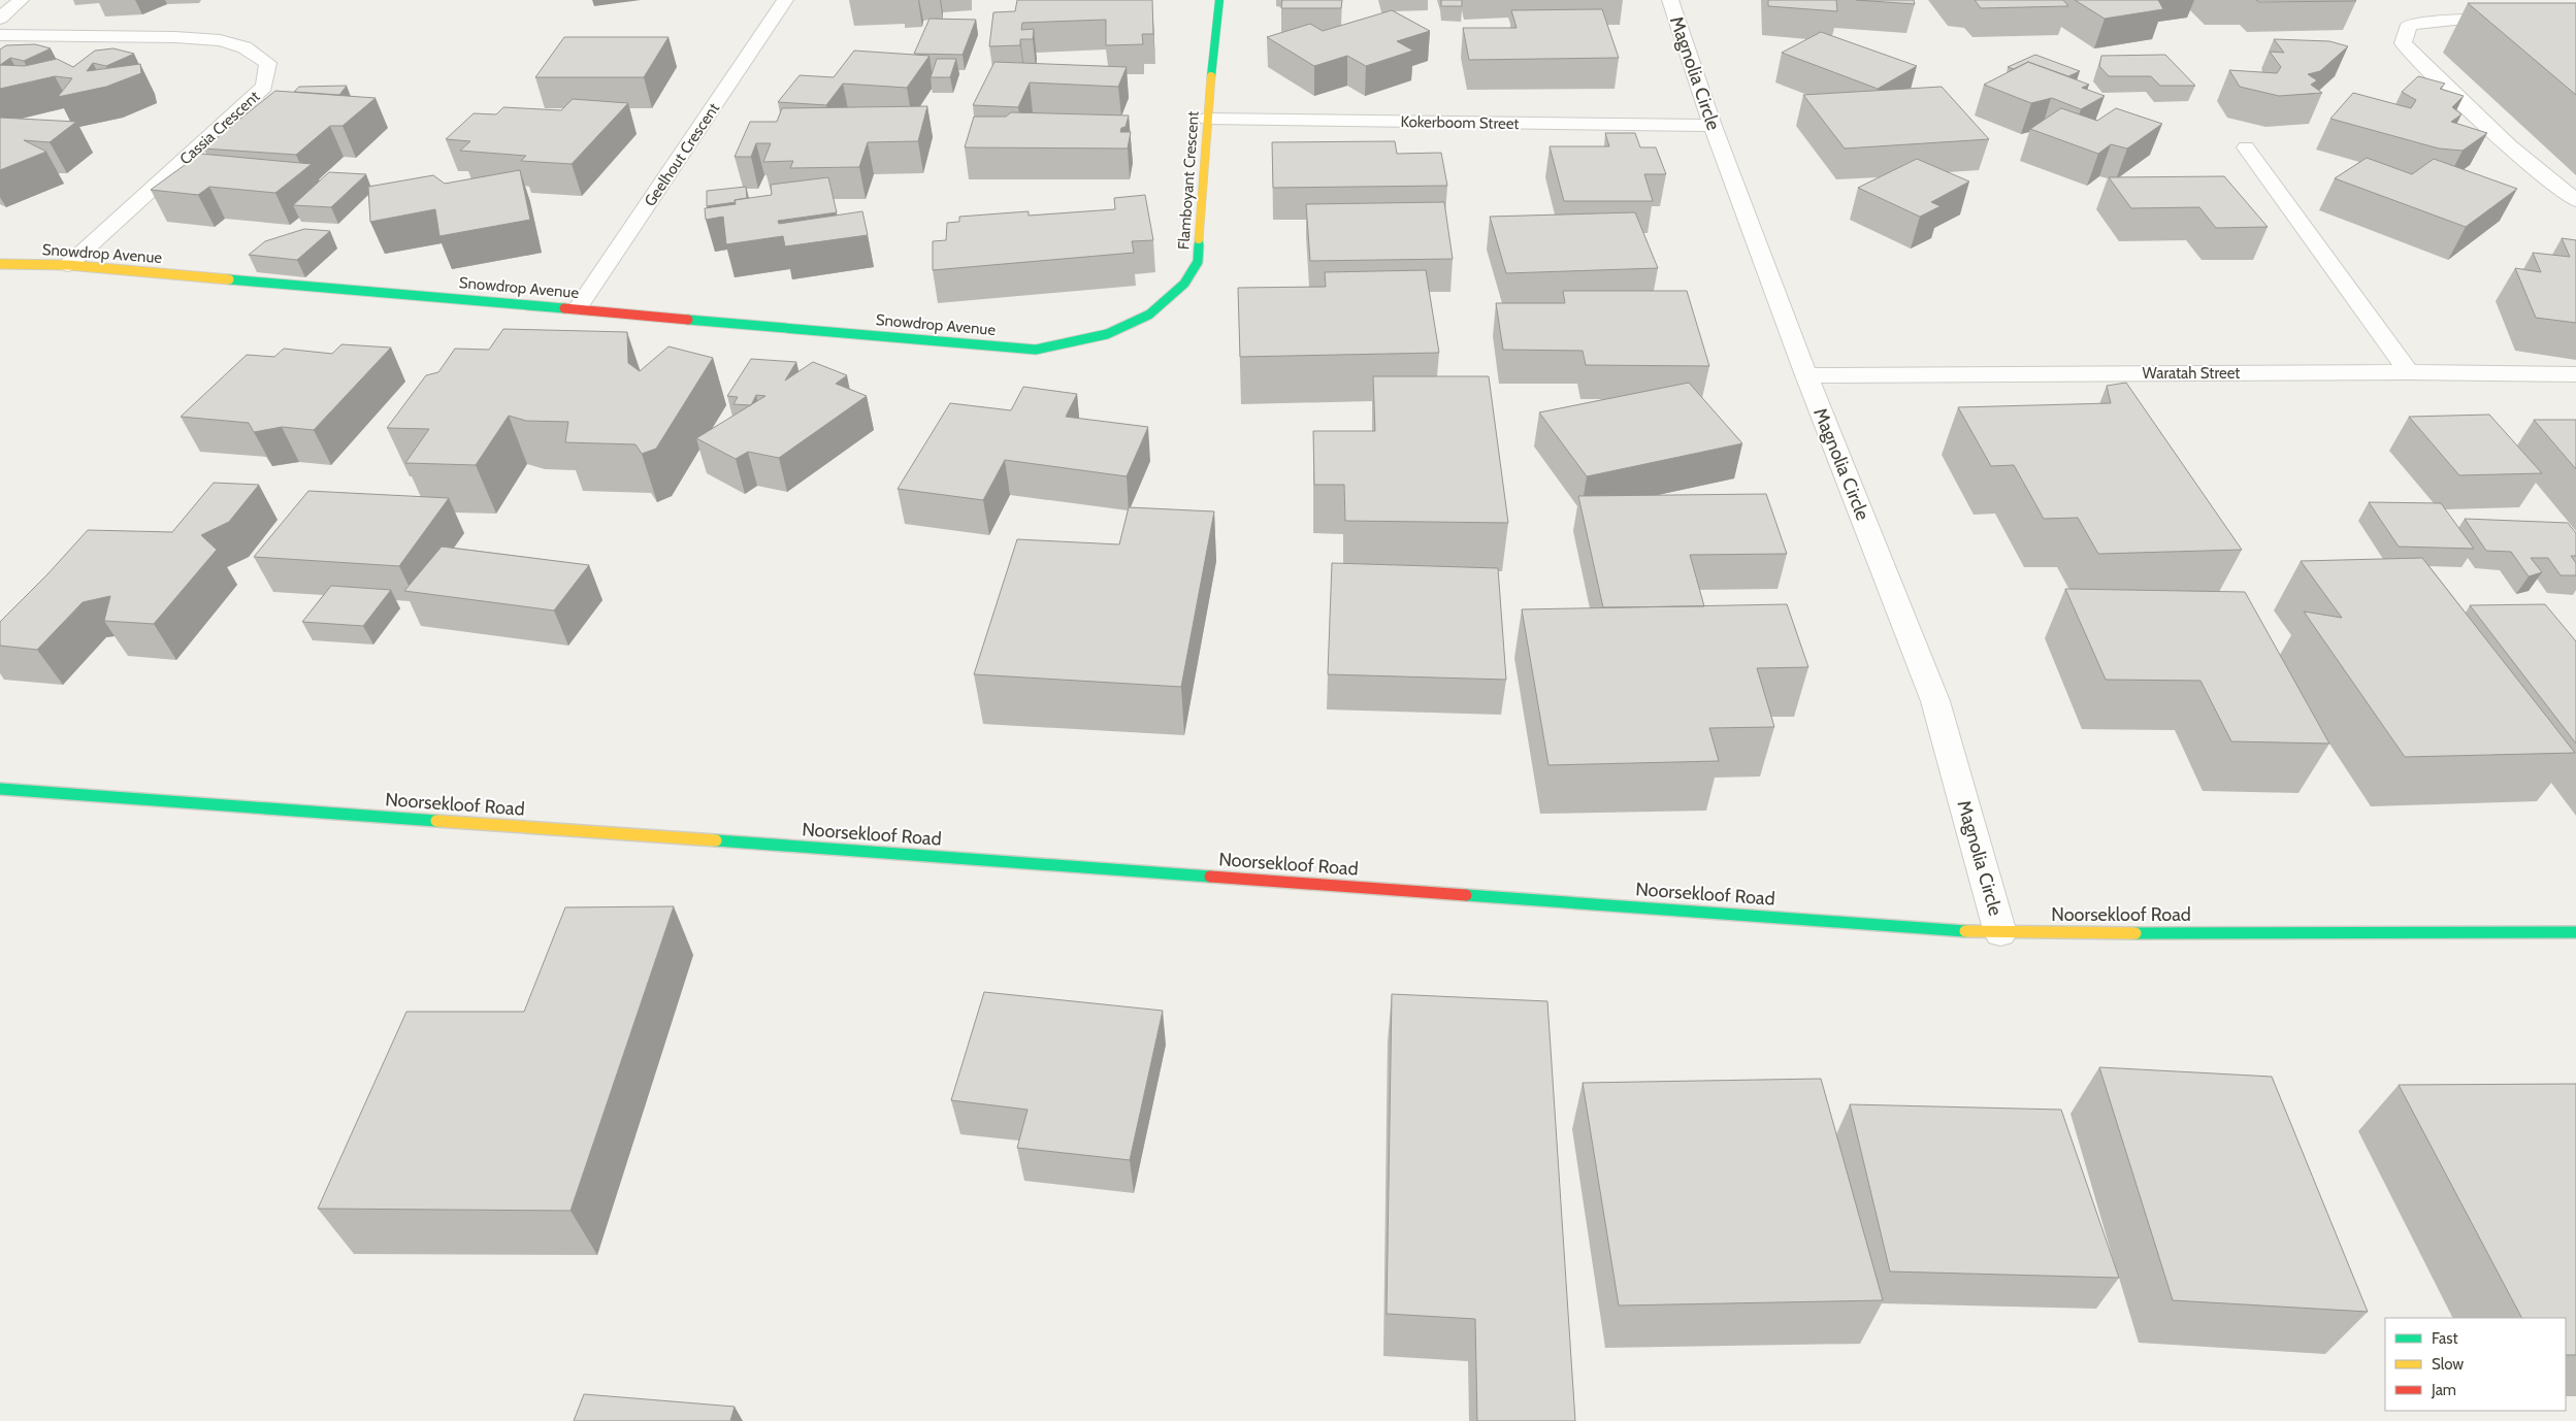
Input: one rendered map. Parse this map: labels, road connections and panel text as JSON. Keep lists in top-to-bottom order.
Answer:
{
  "streets": {
    "street": [
      "Magnolia Circle",
      "Kokerboom Street",
      "Cassia Crescent",
      "Geelhout Crescent",
      "Flamboyant Crescent",
      "Snowdrop Avenue",
      "Waratah Street",
      "Noorsekloof Road"
    ]
  },
  "crossings": [
    ["Magnolia Circle", "Kokerboom Street"],
    ["Magnolia Circle", "Waratah Street"],
    ["Magnolia Circle", "Noorsekloof Road"],
    ["Kokerboom Street", "Flamboyant Crescent"],
    ["Cassia Crescent", "Snowdrop Avenue"],
    ["Geelhout Crescent", "Snowdrop Avenue"],
    ["Flamboyant Crescent", "Snowdrop Avenue"]
  ],
  "legend": ["Fast", "Slow", "Jam"]
}
